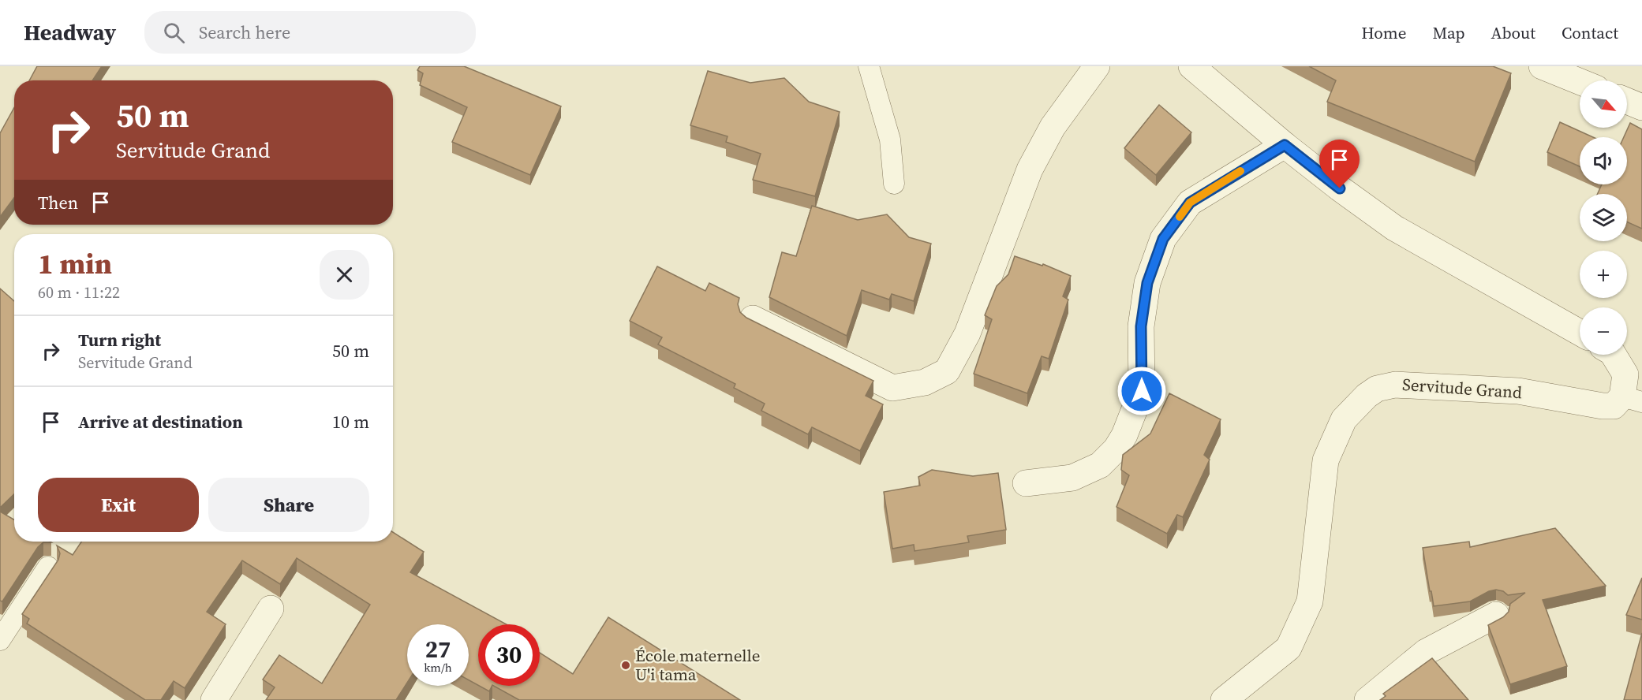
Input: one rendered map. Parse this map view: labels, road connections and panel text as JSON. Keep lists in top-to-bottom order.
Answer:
{
  "streets": {
    "street": ["Servitude Grand"]
  },
  "places": ["École maternelle U'i tama"],
  "north": "bottom right",
  "page": {
    "header": "Headway",
    "search": "Search here",
    "nav": [
      "Home",
      "Map",
      "About",
      "Contact"
    ],
    "map_buttons": ["+", "−"],
    "turn": ["50 m", "Servitude Grand"],
    "then": "Then",
    "heading": ["1 min", "60 m · 11:22"],
    "list": [
      {
        "name": "Turn right",
        "note": "Servitude Grand",
        "value": "50 m"
      },
      {
        "name": "Arrive at destination",
        "value": "10 m"
      }
    ],
    "buttons": ["Exit", "Share"],
    "speed": "27 km/h",
    "limit": "30"
  }
}
